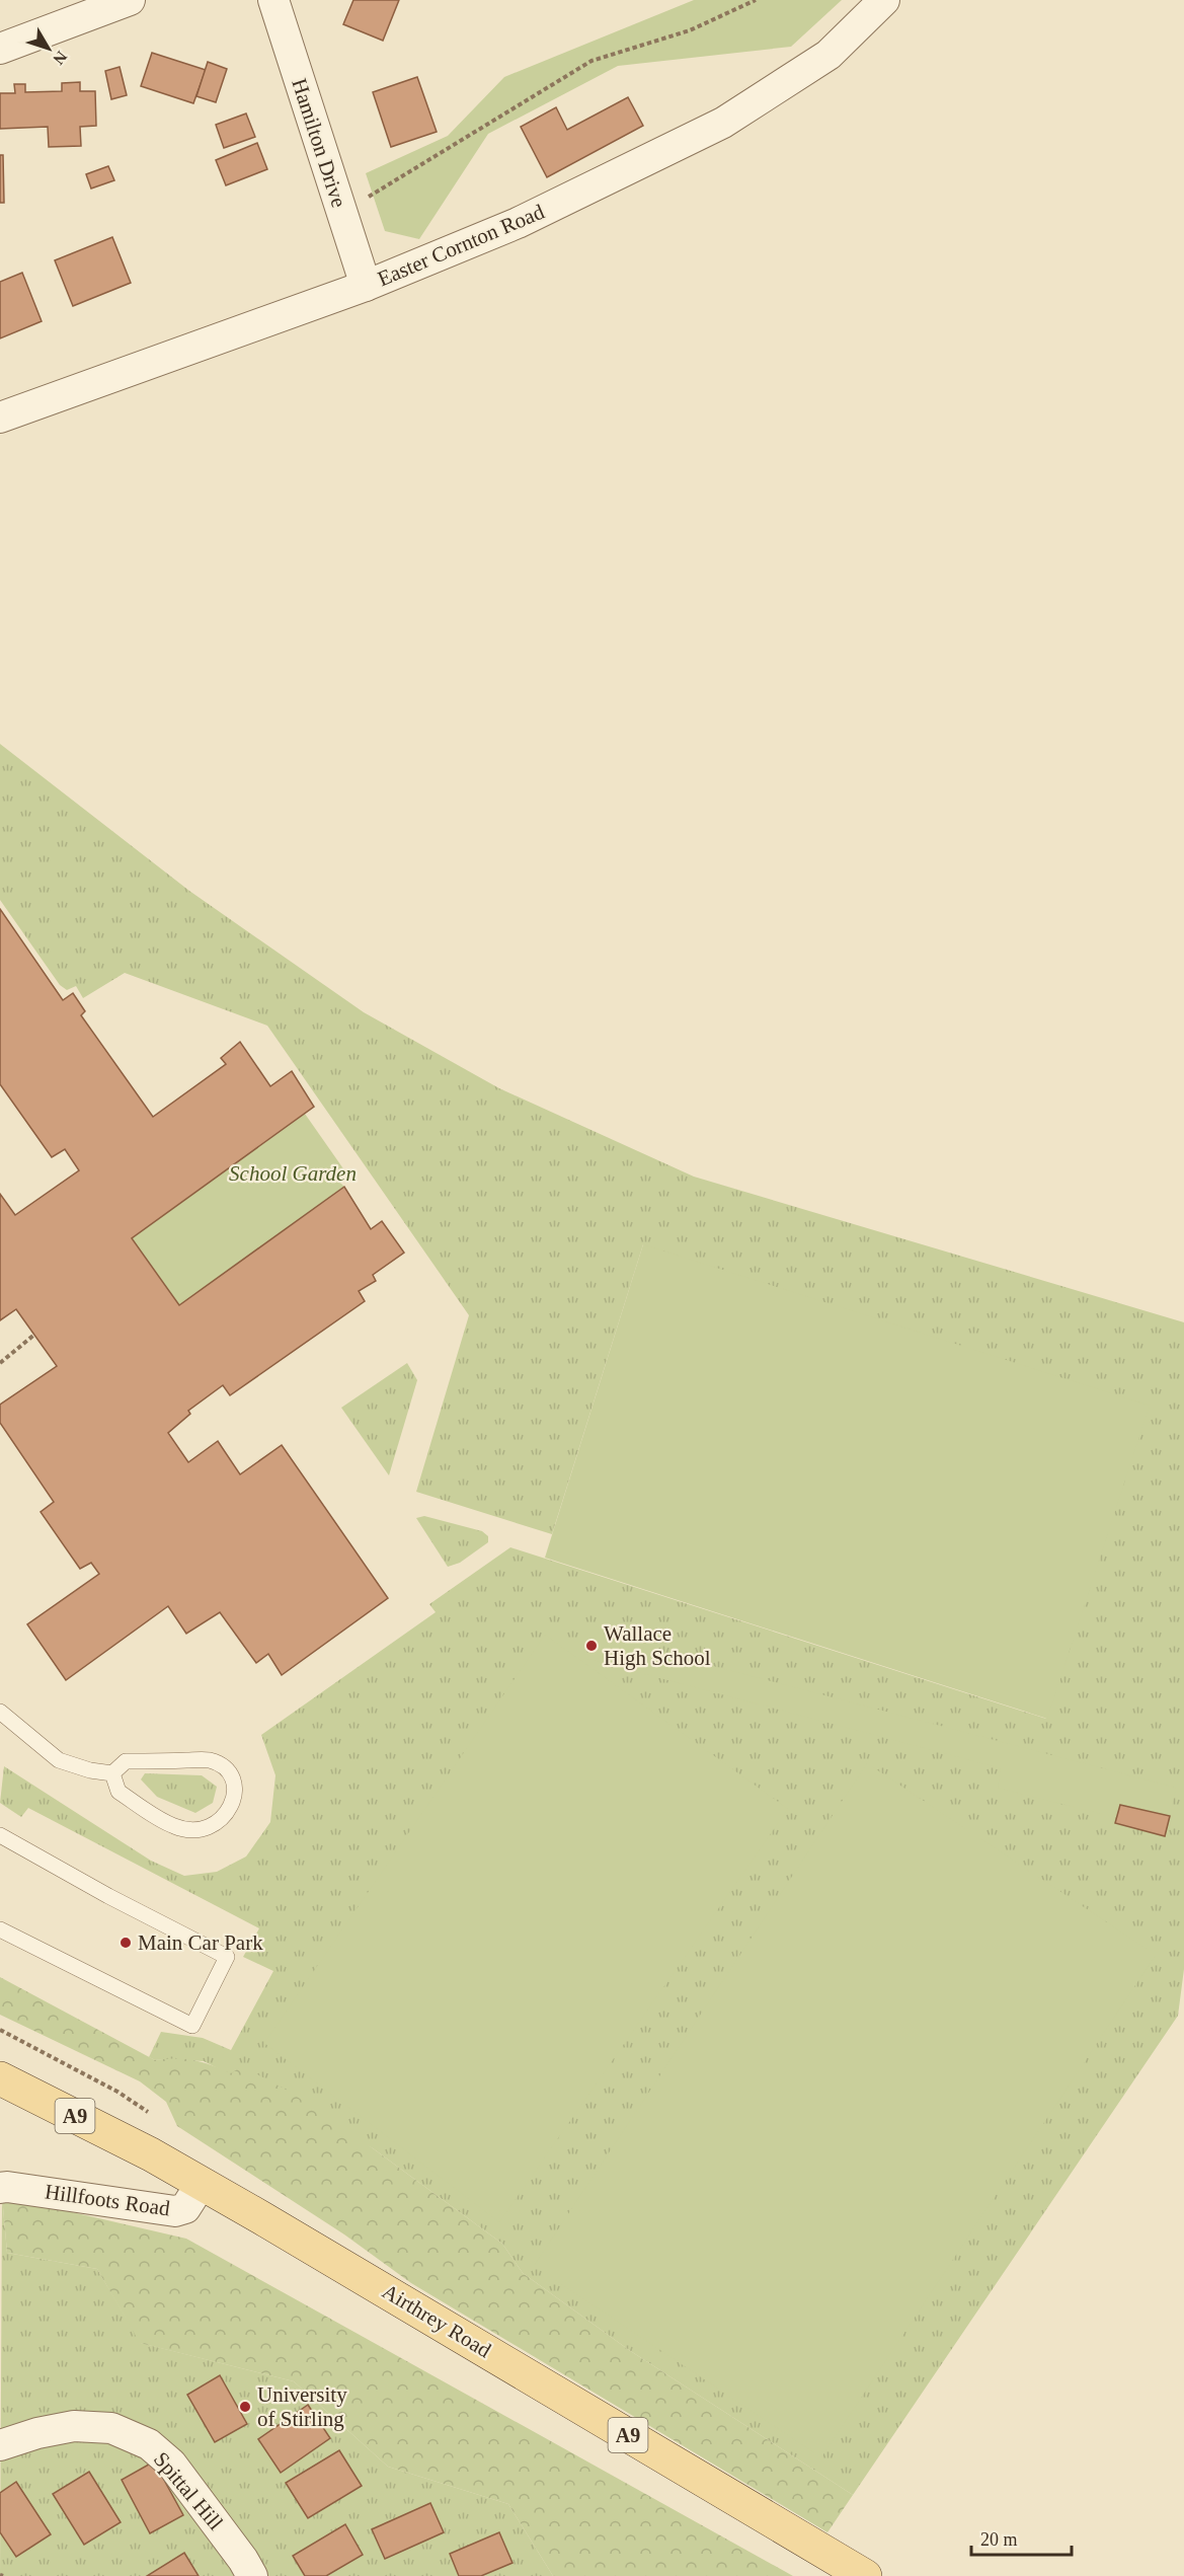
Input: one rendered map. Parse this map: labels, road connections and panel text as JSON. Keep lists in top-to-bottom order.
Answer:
{
  "streets": {
    "main road": ["A9", "Airthrey Road"],
    "street": [
      "Hamilton Drive",
      "Easter Cornton Road",
      "Hillfoots Road",
      "Spittal Hill"
    ]
  },
  "crossings": [
    ["Hamilton Drive", "Easter Cornton Road"],
    ["Hillfoots Road", "Airthrey Road"]
  ],
  "parks": ["School Garden"],
  "places": ["Wallace High School", "Main Car Park", "University of Stirling"],
  "scale_bar": "20 m",
  "north": "bottom right"
}
